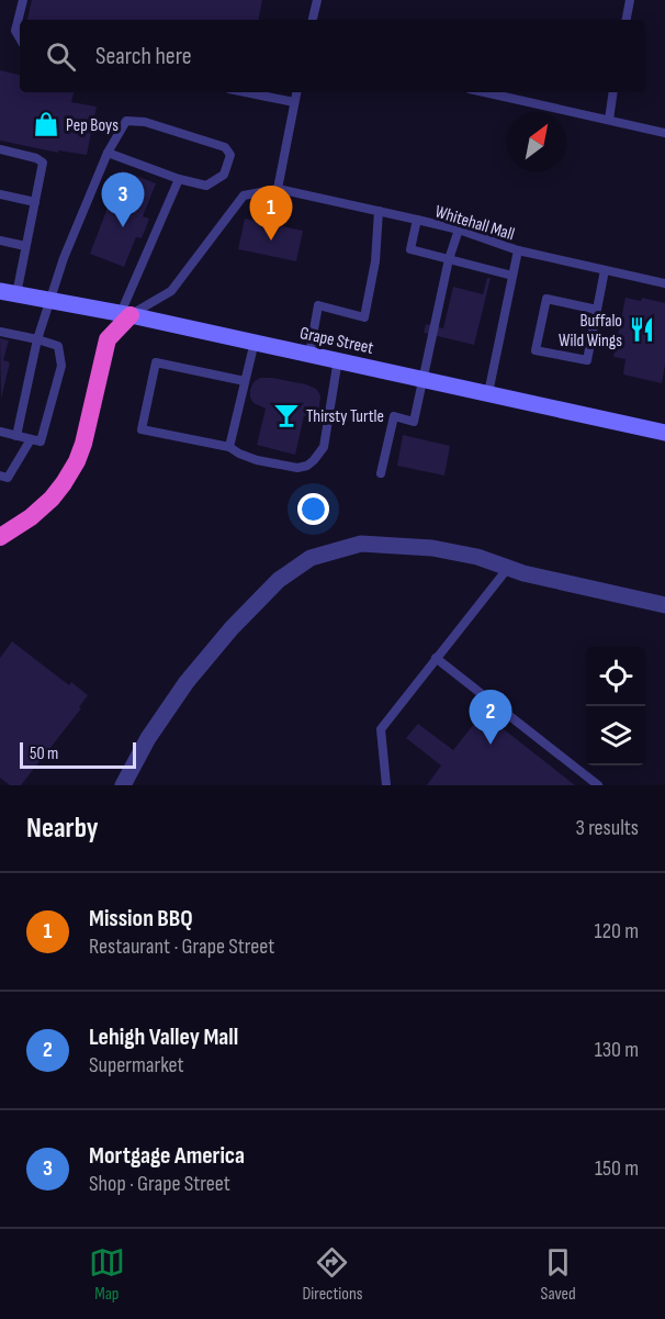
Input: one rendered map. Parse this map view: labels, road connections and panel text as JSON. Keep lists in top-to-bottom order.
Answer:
{
  "streets": {
    "main road": ["Grape Street"],
    "lane": ["Whitehall Mall"]
  },
  "crossings": [
    ["Whitehall Mall", "Grape Street"]
  ],
  "places": {
    "shop": ["Pep Boys"],
    "restaurant": ["Buffalo Wild Wings"],
    "bar": ["Thirsty Turtle"]
  },
  "scale_bar": "50 m",
  "north": "top right",
  "page": {
    "search": "Search here",
    "pins": ["3", "1", "2"],
    "scale": "50 m",
    "heading": ["Nearby", "3 results"],
    "list": [
      {
        "mark": "1",
        "name": "Mission BBQ",
        "note": "Restaurant · Grape Street",
        "value": "120 m"
      },
      {
        "mark": "2",
        "name": "Lehigh Valley Mall",
        "note": "Supermarket",
        "value": "130 m"
      },
      {
        "mark": "3",
        "name": "Mortgage America",
        "note": "Shop · Grape Street",
        "value": "150 m"
      }
    ],
    "nav": ["Map", "Directions", "Saved"]
  }
}
